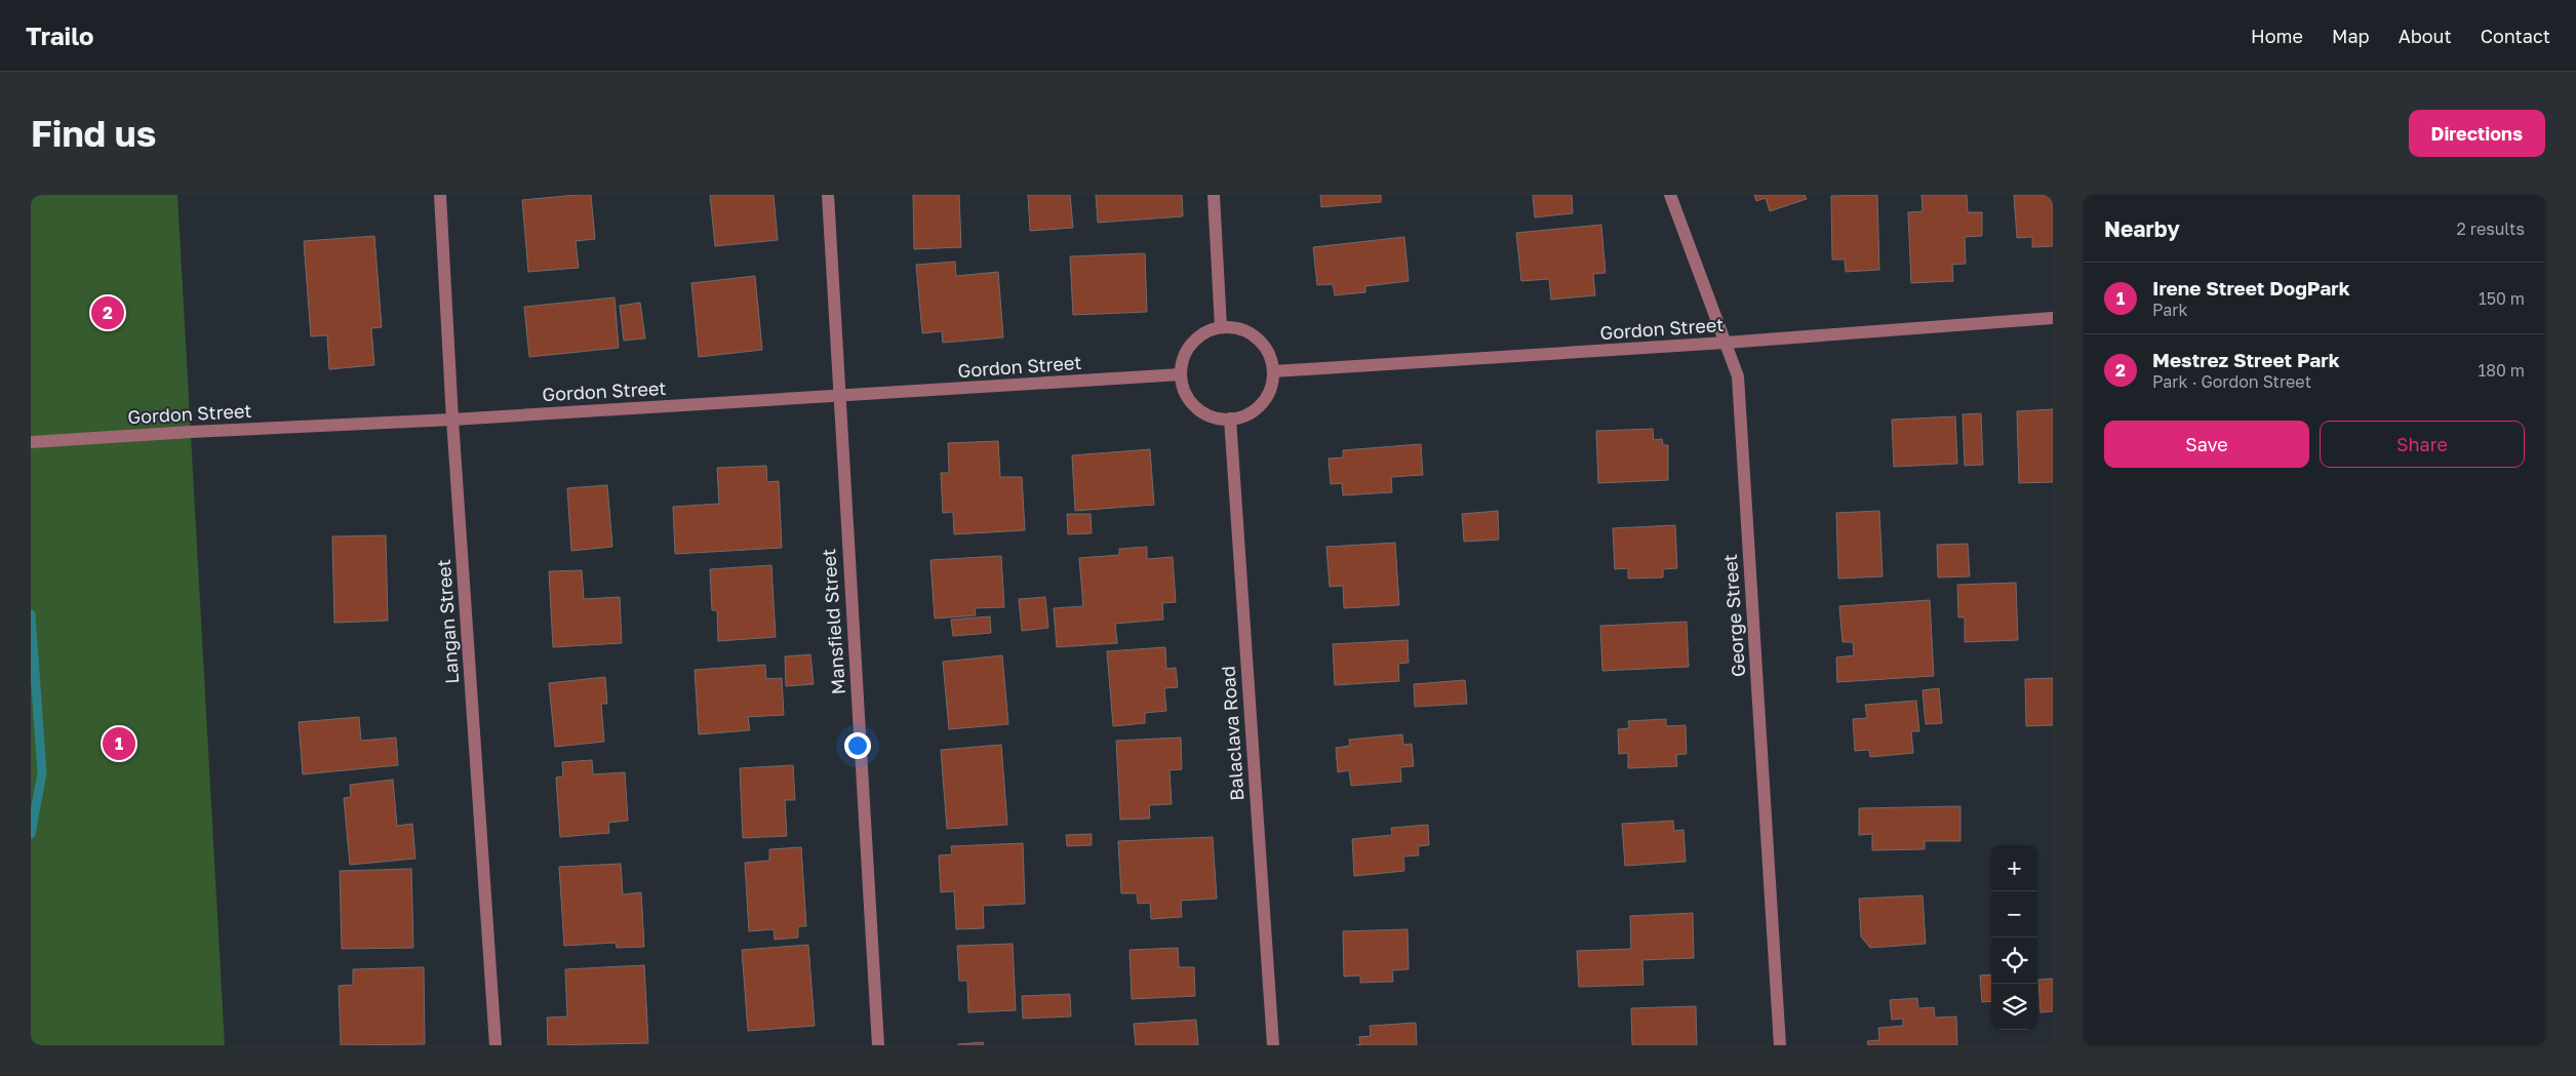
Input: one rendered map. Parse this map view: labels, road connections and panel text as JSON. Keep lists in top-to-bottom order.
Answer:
{
  "streets": {
    "street": [
      "Gordon Street",
      "George Street",
      "Langan Street",
      "Mansfield Street",
      "Balaclava Road"
    ]
  },
  "crossings": [
    ["Gordon Street", "George Street"],
    ["Gordon Street", "Langan Street"],
    ["Gordon Street", "Mansfield Street"],
    ["Gordon Street", "Balaclava Road"]
  ],
  "page": {
    "header": "Trailo",
    "nav": [
      "Home",
      "Map",
      "About",
      "Contact"
    ],
    "buttons": [
      "Directions",
      ["Save", "Share"]
    ],
    "title": "Find us",
    "heading": ["Nearby", "2 results"],
    "list": [
      {
        "mark": "1",
        "name": "Irene Street DogPark",
        "note": "Park",
        "value": "150 m"
      },
      {
        "mark": "2",
        "name": "Mestrez Street Park",
        "note": "Park · Gordon Street",
        "value": "180 m"
      }
    ],
    "pins": ["2", "1"],
    "map_buttons": ["+", "−"]
  }
}
